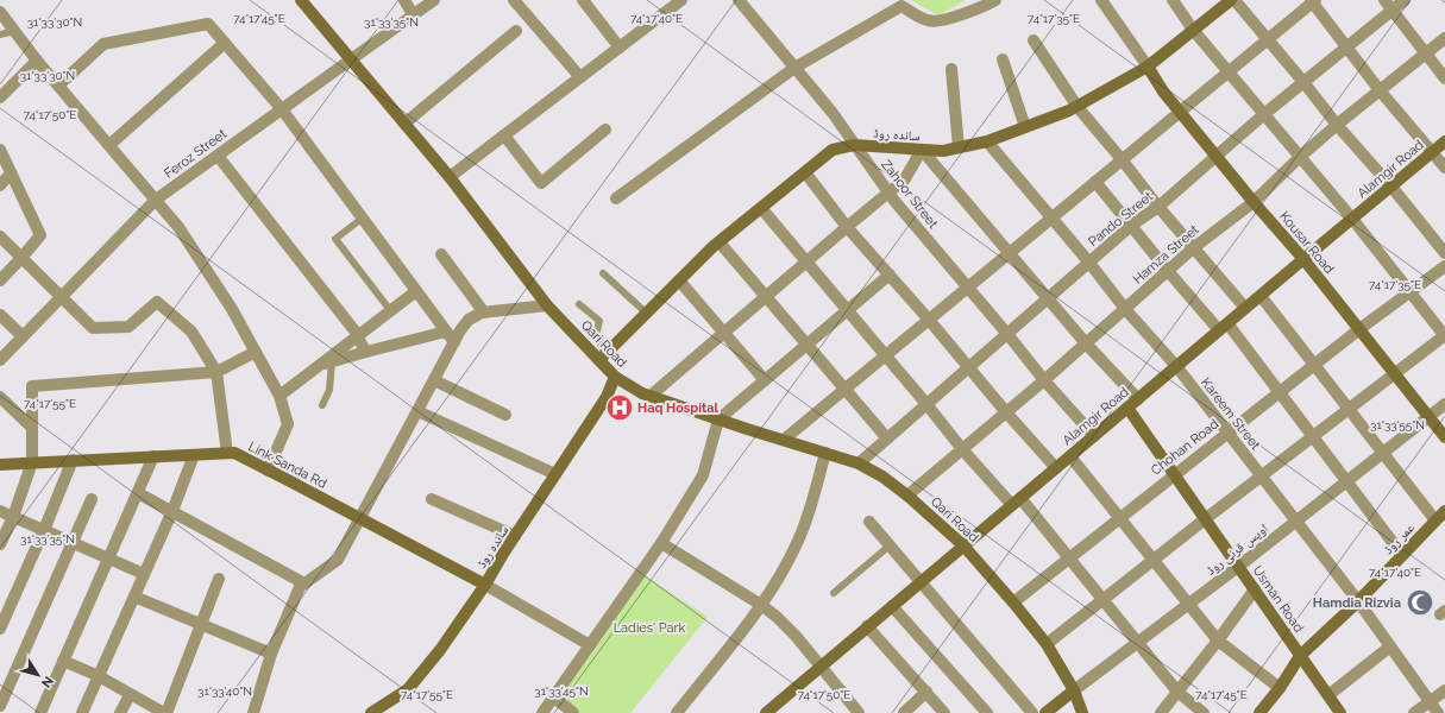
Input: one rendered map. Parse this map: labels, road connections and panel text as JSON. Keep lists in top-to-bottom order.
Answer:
{
  "streets": {
    "street": [
      "ساندہ روڈ",
      "Feroz Street",
      "Alamgir Road",
      "Zahoor Street",
      "Pando Street",
      "Kousar Road",
      "Hamza Street",
      "Qari Road",
      "Kareem Street",
      "Chohan Road",
      "Link Sanda Rd",
      "عمر روڈ",
      "اویس قرنی روڈ",
      "Usman Road"
    ]
  },
  "crossings": [
    ["ساندہ روڈ", "Zahoor Street"],
    ["ساندہ روڈ", "Kousar Road"],
    ["ساندہ روڈ", "Qari Road"],
    ["ساندہ روڈ", "Kareem Street"],
    ["ساندہ روڈ", "Link Sanda Rd"],
    ["Feroz Street", "Qari Road"],
    ["Alamgir Road", "Zahoor Street"],
    ["Alamgir Road", "Kousar Road"],
    ["Alamgir Road", "Qari Road"],
    ["Alamgir Road", "Kareem Street"],
    ["Alamgir Road", "Usman Road"],
    ["Zahoor Street", "Pando Street"],
    ["Zahoor Street", "Hamza Street"],
    ["Pando Street", "Kousar Road"],
    ["Pando Street", "Qari Road"],
    ["Pando Street", "Kareem Street"],
    ["Kousar Road", "Hamza Street"],
    ["Kousar Road", "Chohan Road"],
    ["Kousar Road", "اویس قرنی روڈ"],
    ["Hamza Street", "Qari Road"],
    ["Hamza Street", "Kareem Street"],
    ["Qari Road", "Chohan Road"],
    ["Qari Road", "اویس قرنی روڈ"],
    ["Kareem Street", "Chohan Road"],
    ["Kareem Street", "عمر روڈ"],
    ["Kareem Street", "اویس قرنی روڈ"],
    ["Chohan Road", "Usman Road"],
    ["عمر روڈ", "Usman Road"],
    ["اویس قرنی روڈ", "Usman Road"]
  ],
  "parks": ["Ladies' Park"],
  "places": {
    "hospital": ["Haq Hospital"],
    "mosque": ["Hamdia Rizvia"]
  },
  "north": "bottom right",
  "coordinates": [
    "74°17'45\"E",
    "74°17'40\"E",
    "74°17'35\"E",
    "31°33'30\"N",
    "31°33'35\"N",
    "74°17'50\"E",
    "74°17'55\"E",
    "31°33'55\"N",
    "31°33'40\"N",
    "31°33'45\"N"
  ]
}
